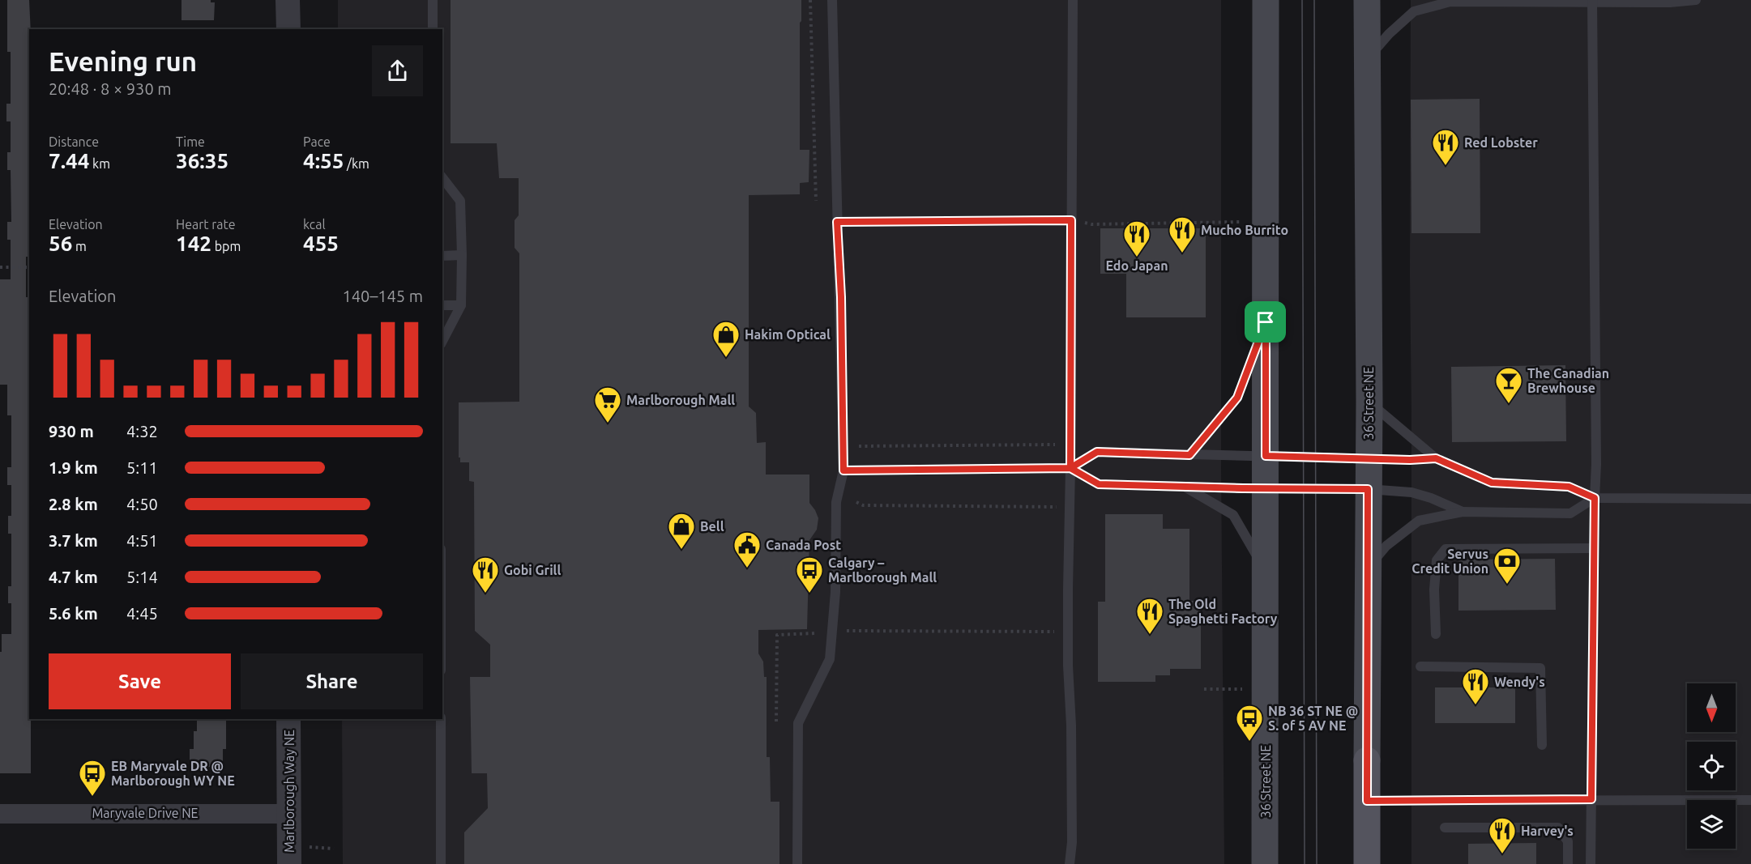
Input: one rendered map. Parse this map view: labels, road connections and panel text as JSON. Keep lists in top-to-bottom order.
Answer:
{
  "streets": {
    "main road": ["36 Street NE"],
    "street": ["Marlborough Way NE", "Maryvale Drive NE"]
  },
  "crossings": [
    ["Marlborough Way NE", "Maryvale Drive NE"]
  ],
  "places": {
    "restaurant": [
      "Red Lobster",
      "Mucho Burrito",
      "Edo Japan",
      "Gobi Grill",
      "The Old Spaghetti Factory",
      "Wendy's",
      "Harvey's"
    ],
    "shop": ["Hakim Optical", "Bell"],
    "bar": ["The Canadian Brewhouse"],
    "supermarket": ["Marlborough Mall"],
    "public building": ["Canada Post"],
    "bank": ["Servus Credit Union"],
    "bus stop": ["Calgary – Marlborough Mall", "NB 36 ST NE @ S. of 5 AV NE", "EB Maryvale DR @ Marlborough WY NE"]
  },
  "north": "bottom",
  "page": {
    "heading": ["Evening run", "20:48 · 8 × 930 m"],
    "stats": [
      ["Distance", "7.44 km"],
      ["Time", "36:35"],
      ["Pace", "4:55 /km"],
      ["Elevation", "56 m"],
      ["Heart rate", "142 bpm"],
      ["kcal", "455"]
    ],
    "chart": ["Elevation", "140–145 m"],
    "list": [
      {
        "name": "930 m",
        "note": "4:32"
      },
      {
        "name": "1.9 km",
        "note": "5:11"
      },
      {
        "name": "2.8 km",
        "note": "4:50"
      },
      {
        "name": "3.7 km",
        "note": "4:51"
      },
      {
        "name": "4.7 km",
        "note": "5:14"
      },
      {
        "name": "5.6 km",
        "note": "4:45"
      }
    ],
    "buttons": ["Save", "Share"]
  }
}
